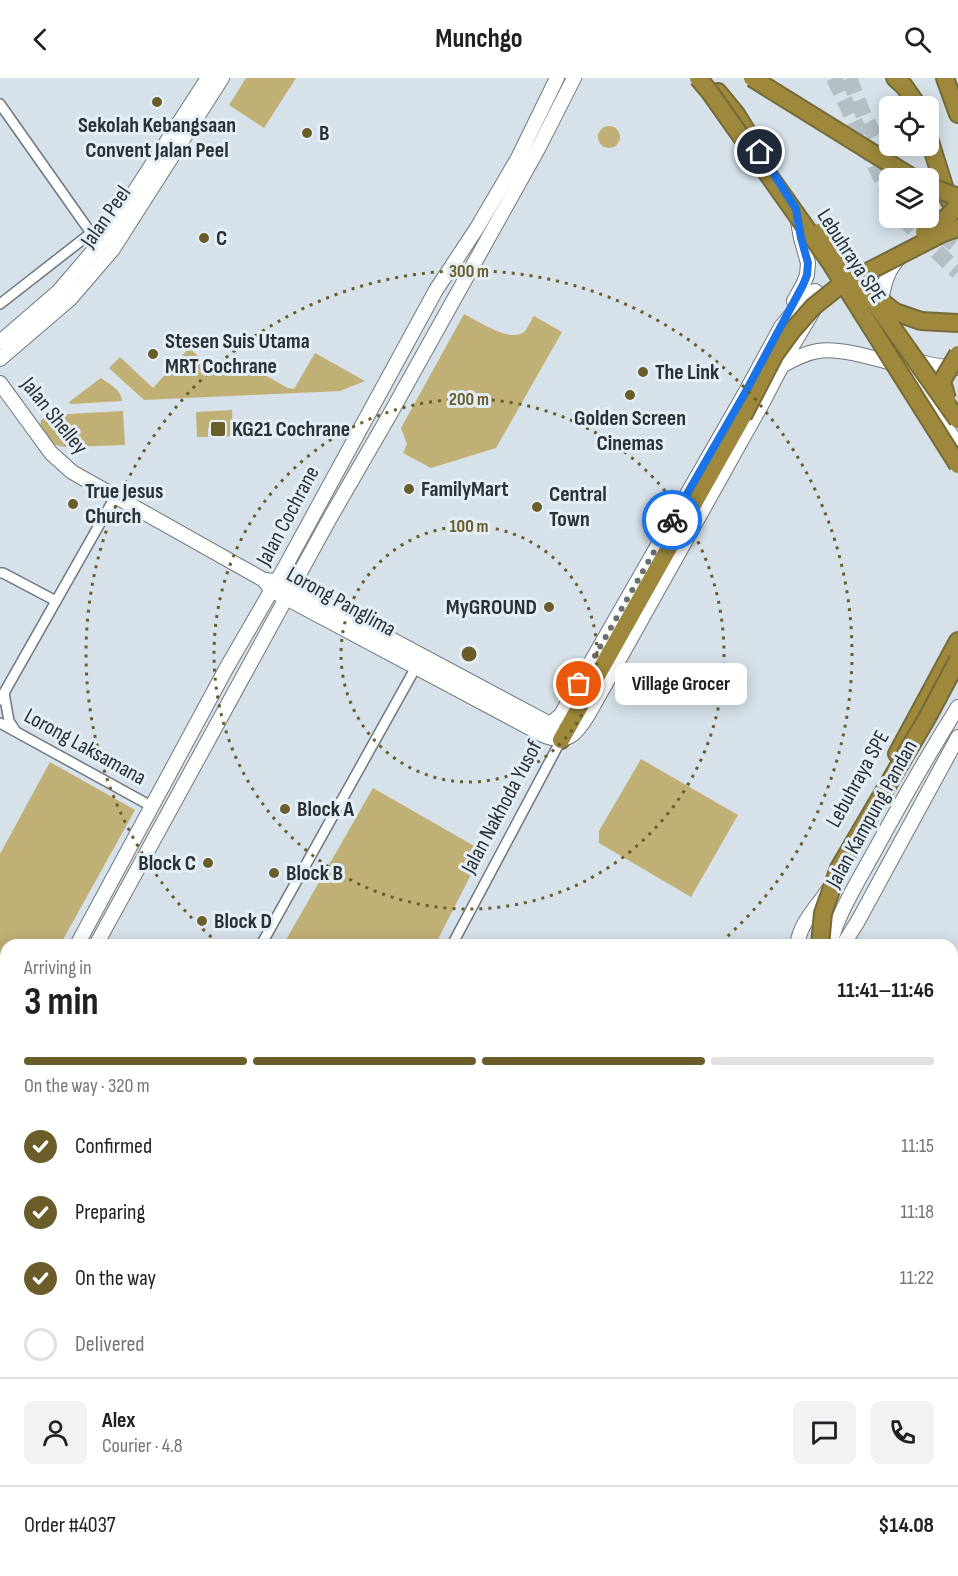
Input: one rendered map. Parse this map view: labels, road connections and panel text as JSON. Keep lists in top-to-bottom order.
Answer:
{
  "streets": {
    "highway": ["Lebuhraya SPE"],
    "street": [
      "Jalan Peel",
      "Jalan Shelley",
      "Jalan Cochrane",
      "Lorong Panglima",
      "Lorong Laksamana",
      "Jalan Nakhoda Yusof",
      "Jalan Kampung Pandan"
    ]
  },
  "crossings": [
    ["Jalan Shelley", "Jalan Cochrane"],
    ["Jalan Shelley", "Lorong Panglima"],
    ["Jalan Cochrane", "Lorong Panglima"],
    ["Jalan Cochrane", "Lorong Laksamana"],
    ["Lorong Panglima", "Jalan Nakhoda Yusof"]
  ],
  "places": {
    "other": [
      "Sekolah Kebangsaan Convent Jalan Peel",
      "B",
      "C",
      "Stesen Suis Utama MRT Cochrane",
      "The Link",
      "Golden Screen Cinemas",
      "FamilyMart",
      "True Jesus Church",
      "Central Town",
      "MyGROUND",
      "Village Grocer",
      "Block A",
      "Block C",
      "Block B",
      "Block D"
    ],
    "transit": ["KG21 Cochrane"]
  },
  "page": {
    "header": "Munchgo",
    "bubble": "Village Grocer",
    "heading": ["3 min", "Arriving in", "11:41–11:46"],
    "panel": [
      "Alex",
      "Courier · 4.8",
      "Order #4037",
      "$14.08"
    ],
    "bar": "On the way · 320 m",
    "list": [
      ["Confirmed", "11:15"],
      ["Preparing", "11:18"],
      ["On the way", "11:22"],
      "Delivered"
    ]
  },
  "rings": ["300 m", "200 m", "100 m"]
}
